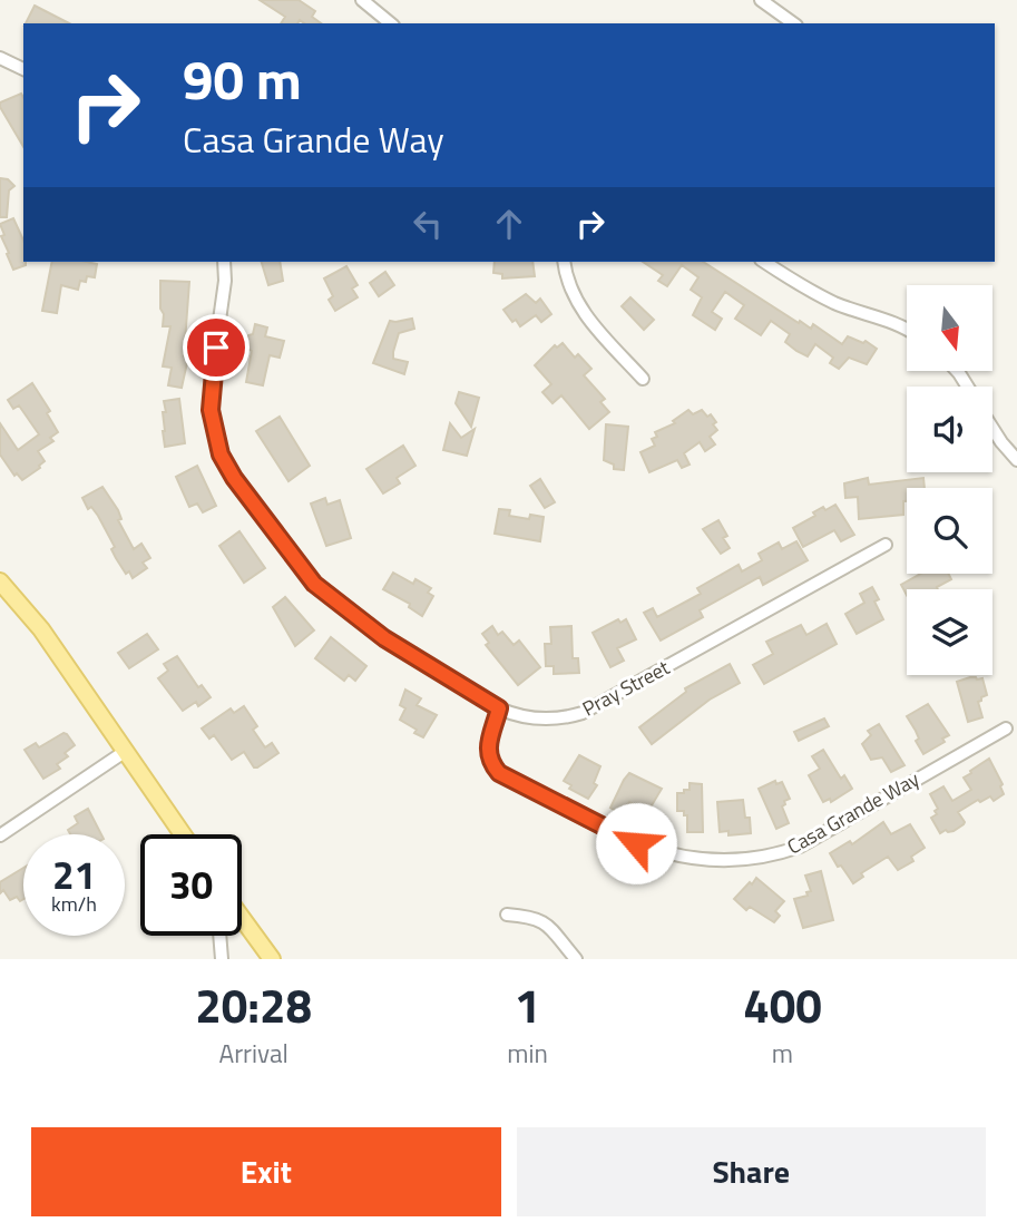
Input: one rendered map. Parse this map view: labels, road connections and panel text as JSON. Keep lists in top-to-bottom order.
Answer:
{
  "streets": {
    "street": ["Pray Street", "Casa Grande Way"]
  },
  "crossings": [
    ["Pray Street", "Casa Grande Way"]
  ],
  "north": "bottom",
  "page": {
    "turn": ["90 m", "Casa Grande Way"],
    "speed": "21 km/h",
    "limit": "30",
    "eta": [
      "20:28",
      "Arrival",
      "1",
      "min",
      "400",
      "m"
    ],
    "buttons": ["Exit", "Share"]
  }
}
